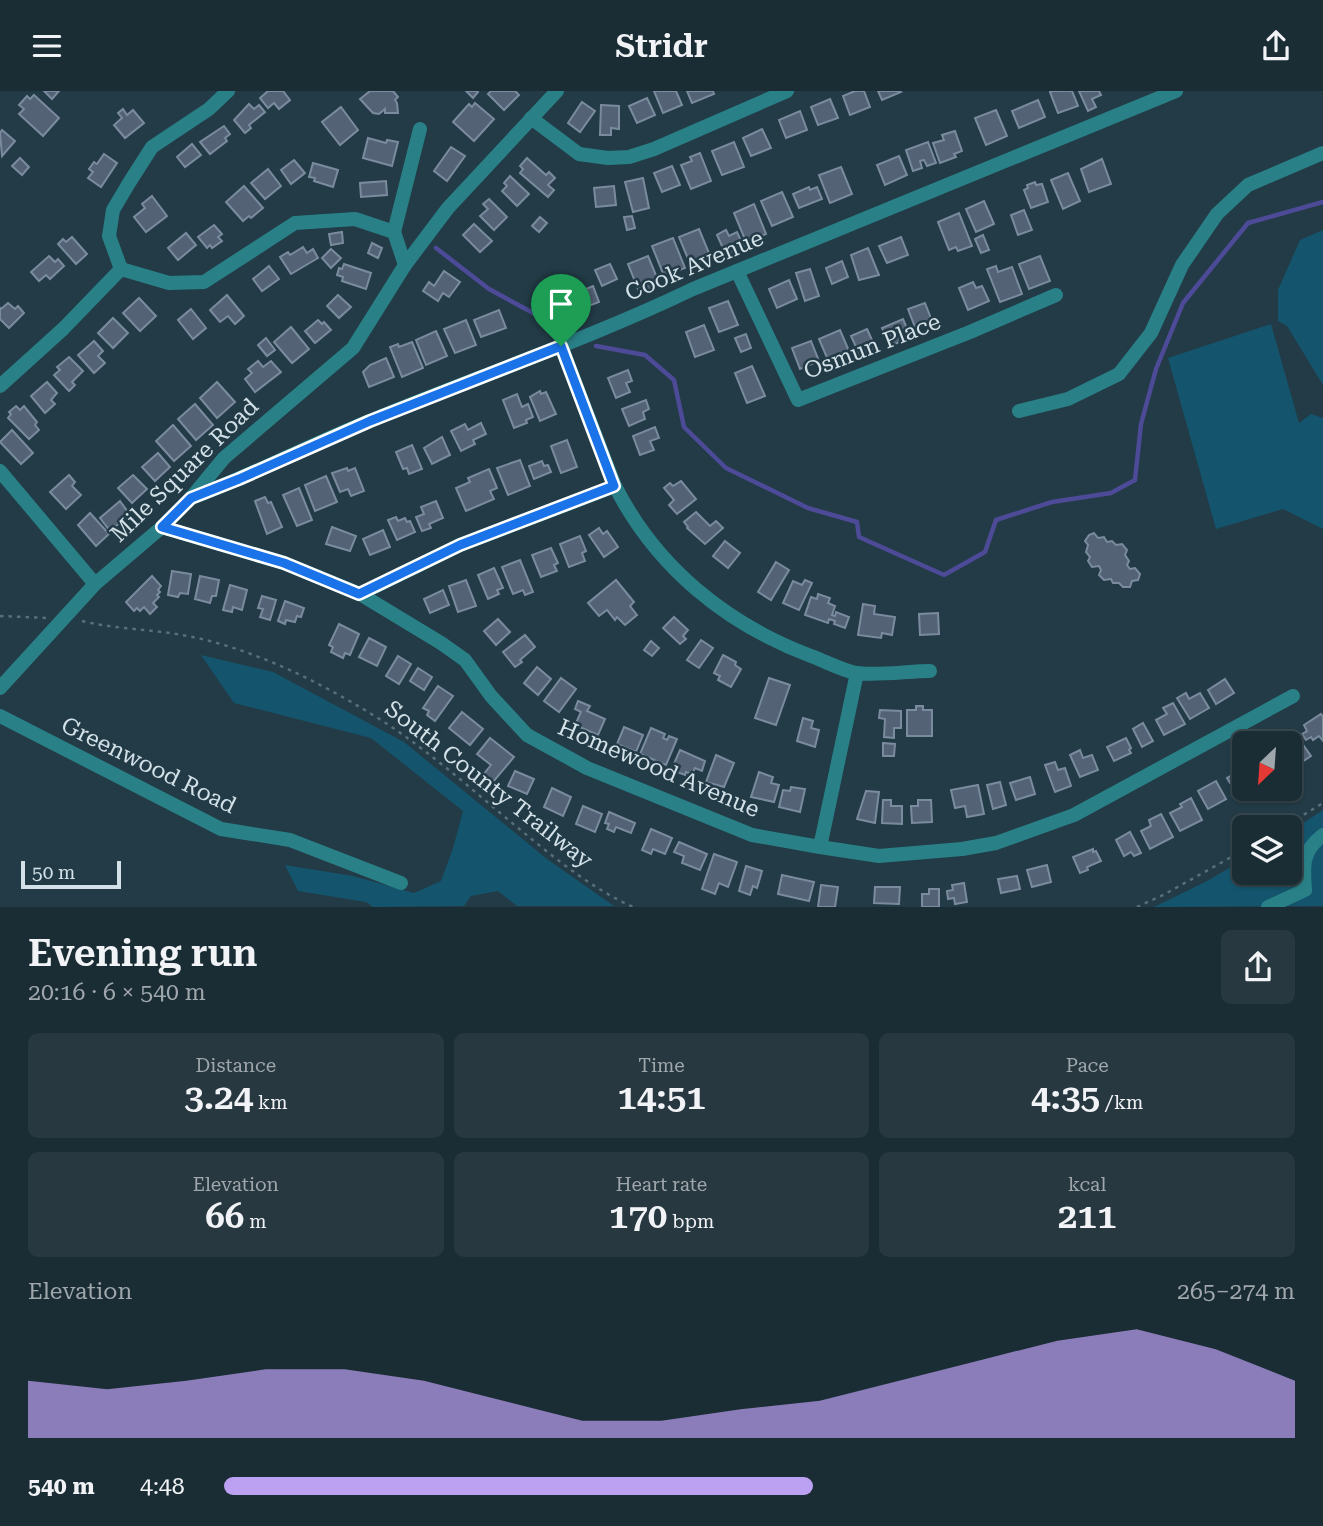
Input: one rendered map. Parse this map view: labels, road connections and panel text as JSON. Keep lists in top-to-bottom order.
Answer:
{
  "streets": {
    "street": [
      "Cook Avenue",
      "Osmun Place",
      "Mile Square Road",
      "Greenwood Road",
      "Homewood Avenue"
    ],
    "path": ["South County Trailway"]
  },
  "crossings": [
    ["Cook Avenue", "Osmun Place"],
    ["Cook Avenue", "Mile Square Road"],
    ["Mile Square Road", "Homewood Avenue"],
    ["Mile Square Road", "South County Trailway"]
  ],
  "scale_bar": "50 m",
  "north": "bottom left",
  "page": {
    "header": "Stridr",
    "scale": "50 m",
    "heading": ["Evening run", "20:16 · 6 × 540 m"],
    "stats": [
      ["Distance", "3.24 km"],
      ["Time", "14:51"],
      ["Pace", "4:35 /km"],
      ["Elevation", "66 m"],
      ["Heart rate", "170 bpm"],
      ["kcal", "211"]
    ],
    "chart": ["Elevation", "265–274 m"],
    "list": [
      {
        "name": "540 m",
        "note": "4:48"
      }
    ]
  }
}
